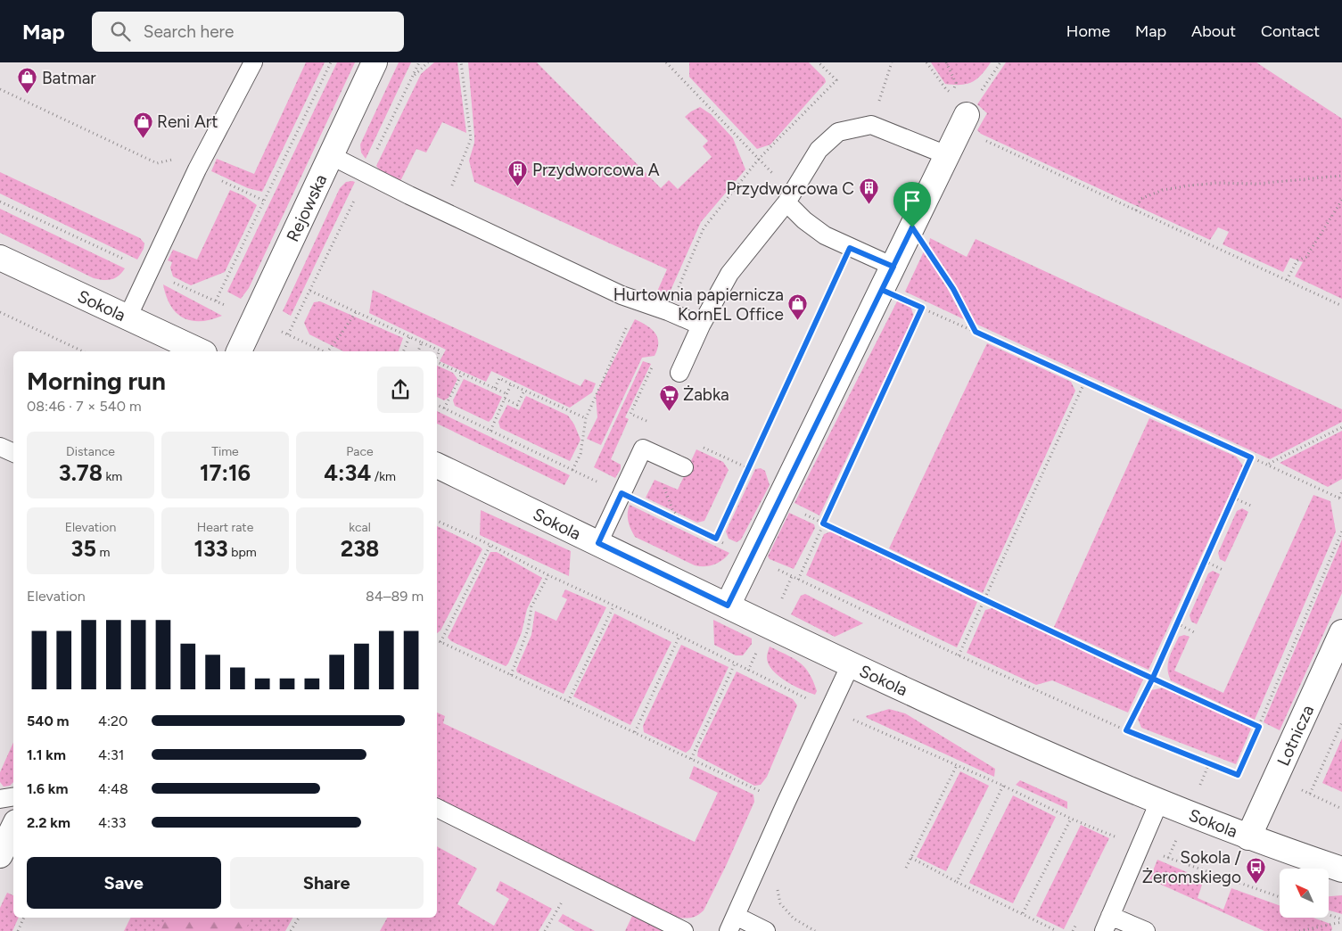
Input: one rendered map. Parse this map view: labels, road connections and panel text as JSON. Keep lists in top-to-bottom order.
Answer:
{
  "streets": {
    "street": ["Rejowska", "Sokola", "Lotnicza"]
  },
  "crossings": [
    ["Sokola", "Lotnicza"]
  ],
  "places": {
    "shop": ["Batmar", "Reni Art", "Hurtownia papiernicza KornEL Office"],
    "building": ["Przydworcowa A", "Przydworcowa C"],
    "supermarket": ["Żabka"],
    "bus stop": ["Sokola / Żeromskiego"]
  },
  "north": "top left",
  "page": {
    "header": "Map",
    "search": "Search here",
    "nav": [
      "Home",
      "Map",
      "About",
      "Contact"
    ],
    "heading": ["Morning run", "08:46 · 7 × 540 m"],
    "stats": [
      ["Distance", "3.78 km"],
      ["Time", "17:16"],
      ["Pace", "4:34 /km"],
      ["Elevation", "35 m"],
      ["Heart rate", "133 bpm"],
      ["kcal", "238"]
    ],
    "chart": ["Elevation", "84–89 m"],
    "list": [
      {
        "name": "540 m",
        "note": "4:20"
      },
      {
        "name": "1.1 km",
        "note": "4:31"
      },
      {
        "name": "1.6 km",
        "note": "4:48"
      },
      {
        "name": "2.2 km",
        "note": "4:33"
      }
    ],
    "buttons": ["Save", "Share"]
  }
}
